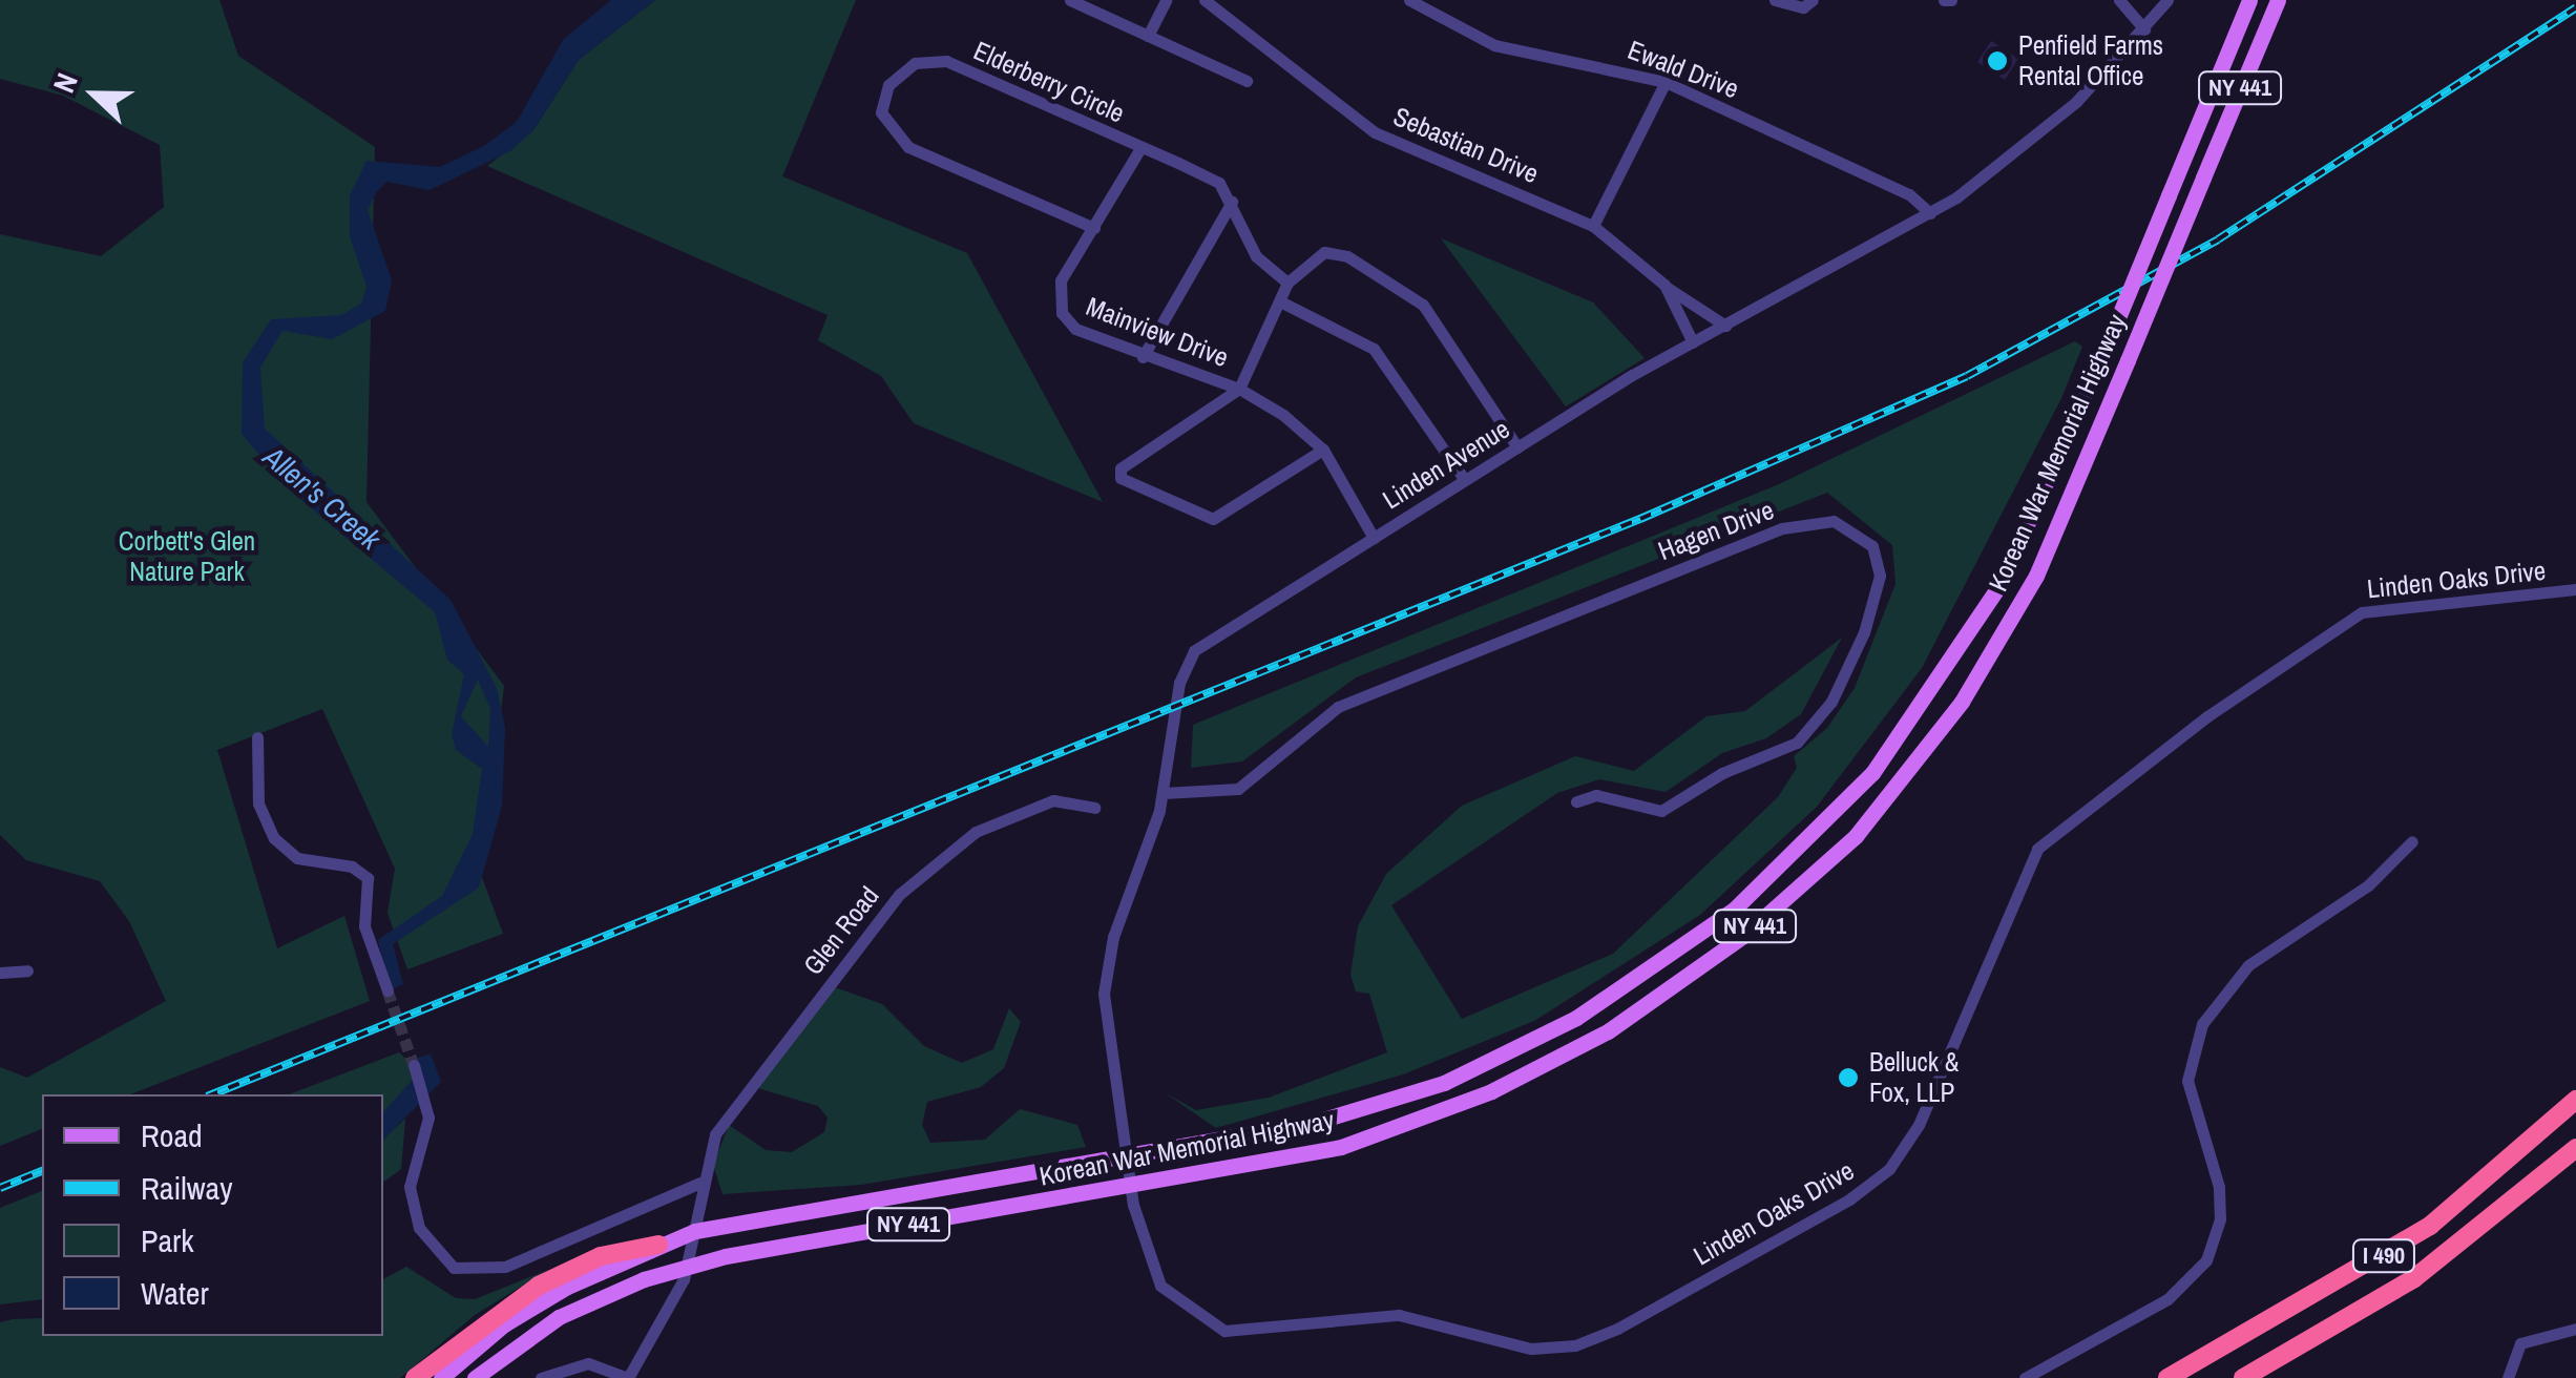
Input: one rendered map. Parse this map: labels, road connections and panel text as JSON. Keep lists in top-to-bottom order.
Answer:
{
  "streets": {
    "highway": ["I 490"],
    "main road": ["NY 441", "Korean War Memorial Highway"],
    "street": [
      "Ewald Drive",
      "Elderberry Circle",
      "Sebastian Drive",
      "Mainview Drive",
      "Linden Avenue",
      "Hagen Drive",
      "Linden Oaks Drive",
      "Glen Road"
    ]
  },
  "crossings": [
    ["Ewald Drive", "Linden Avenue"],
    ["Elderberry Circle", "Mainview Drive"],
    ["Sebastian Drive", "Linden Avenue"],
    ["Korean War Memorial Highway", "Linden Avenue"],
    ["Korean War Memorial Highway", "Linden Oaks Drive"],
    ["Korean War Memorial Highway", "Glen Road"],
    ["Linden Avenue", "Hagen Drive"],
    ["Linden Avenue", "Linden Oaks Drive"]
  ],
  "water": ["Allen's Creek"],
  "parks": ["Corbett's Glen Nature Park"],
  "places": ["Penfield Farms Rental Office", "Belluck & Fox, LLP"],
  "legend": [
    "Road",
    "Railway",
    "Park",
    "Water"
  ],
  "north": "left"
}
